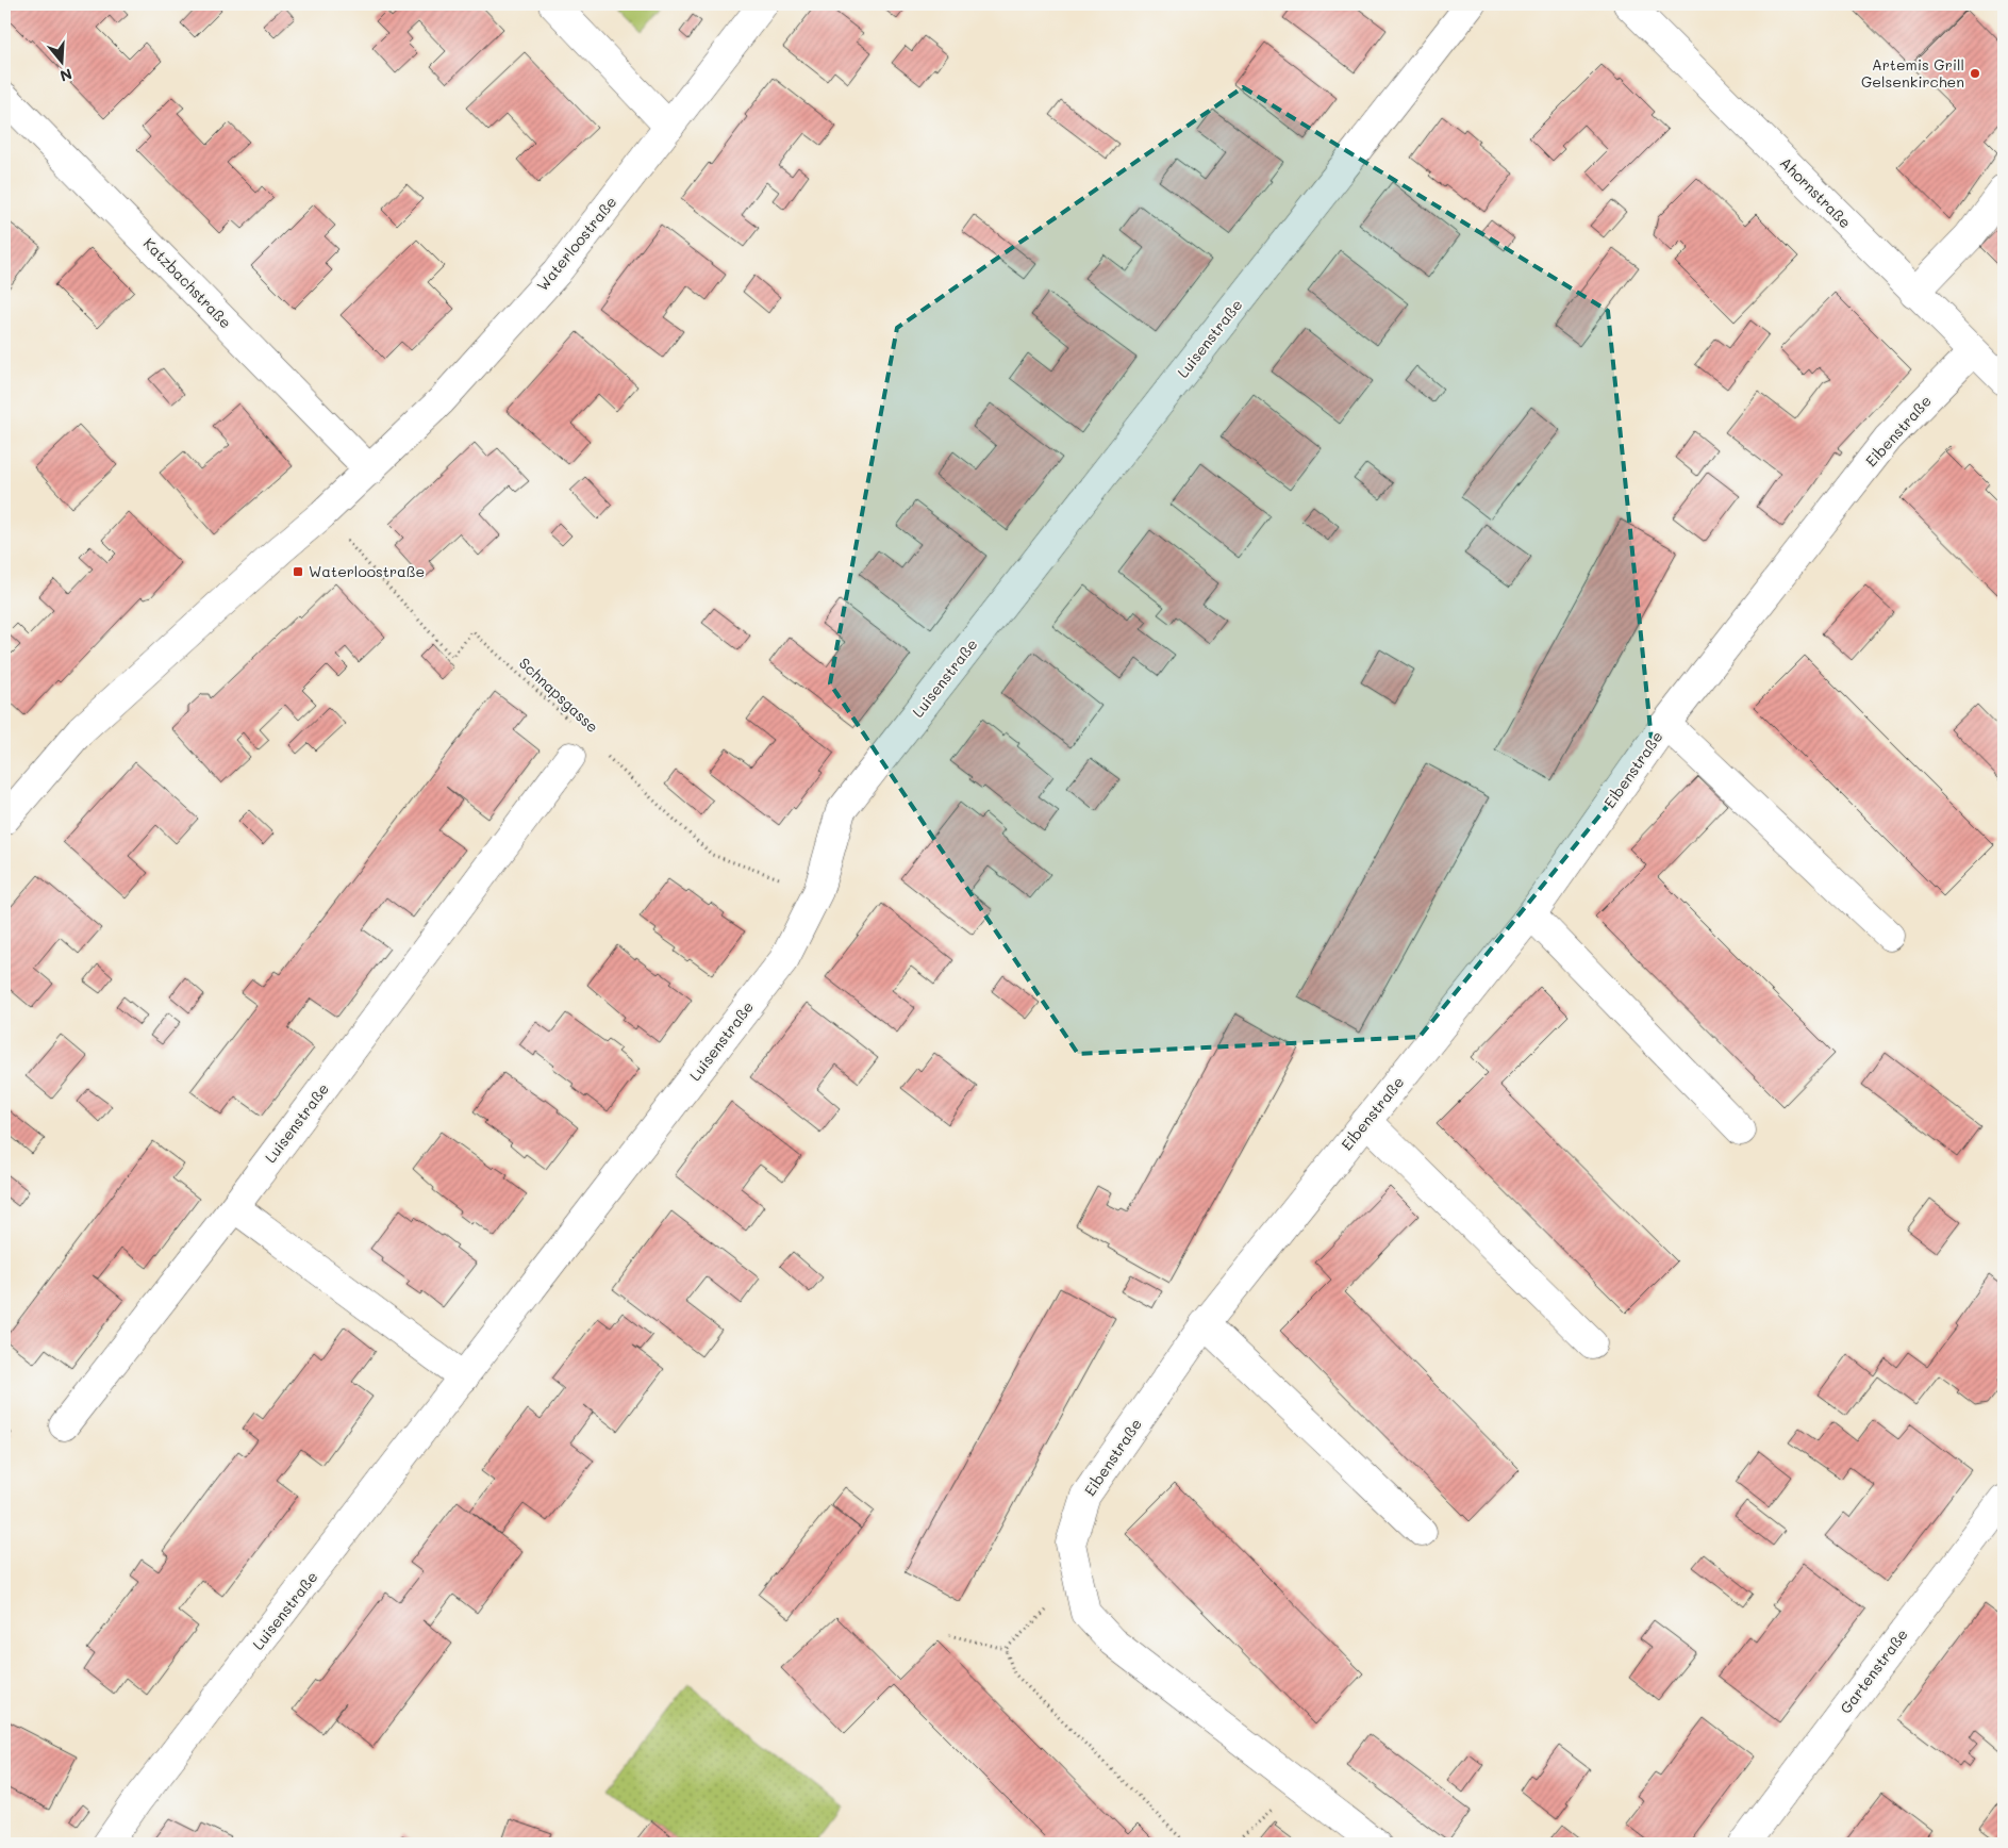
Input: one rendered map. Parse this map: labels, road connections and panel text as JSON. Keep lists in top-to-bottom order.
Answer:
{
  "streets": {
    "street": [
      "Ahornstraße",
      "Waterloostraße",
      "Katzbachstraße",
      "Luisenstraße",
      "Eibenstraße",
      "Gartenstraße"
    ],
    "path": ["Schnapsgasse"]
  },
  "crossings": [
    ["Ahornstraße", "Eibenstraße"],
    ["Waterloostraße", "Katzbachstraße"],
    ["Waterloostraße", "Schnapsgasse"]
  ],
  "places": {
    "other": ["Artemis Grill Gelsenkirchen"],
    "transit": ["Waterloostraße"]
  },
  "north": "bottom"
}
